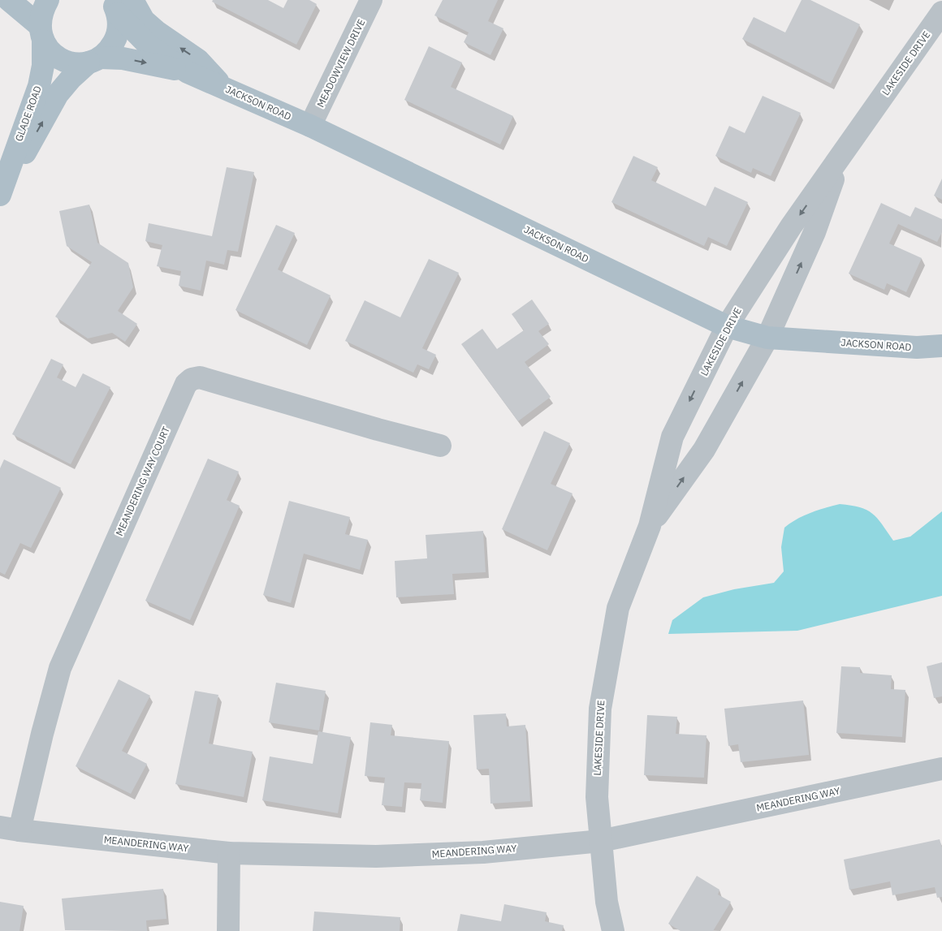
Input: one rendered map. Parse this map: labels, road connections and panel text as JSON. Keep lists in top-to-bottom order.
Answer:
{
  "streets": {
    "main road": ["JACKSON ROAD", "GLADE ROAD"],
    "street": [
      "MEADOWVIEW DRIVE",
      "LAKESIDE DRIVE",
      "MEANDERING WAY COURT",
      "MEANDERING WAY"
    ]
  },
  "crossings": [
    ["MEADOWVIEW DRIVE", "JACKSON ROAD"],
    ["LAKESIDE DRIVE", "JACKSON ROAD"],
    ["LAKESIDE DRIVE", "MEANDERING WAY"],
    ["JACKSON ROAD", "GLADE ROAD"],
    ["MEANDERING WAY COURT", "MEANDERING WAY"]
  ]
}
